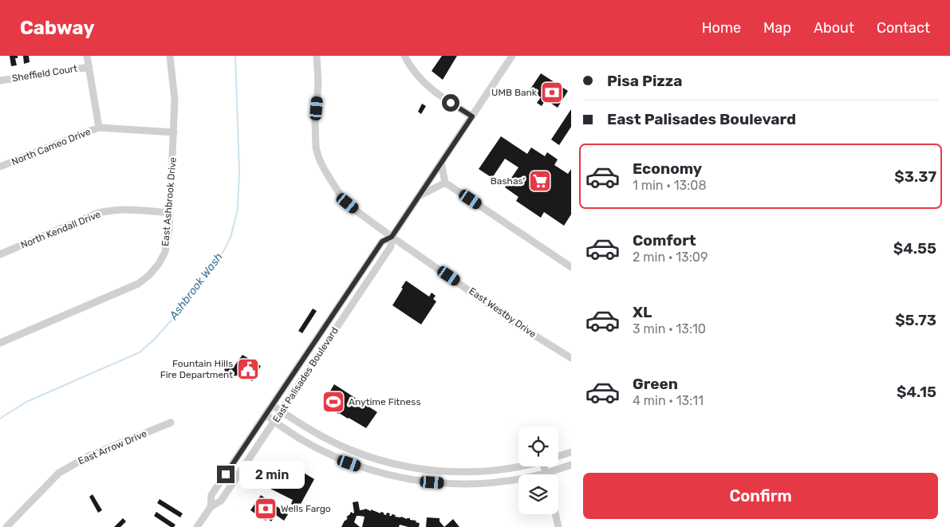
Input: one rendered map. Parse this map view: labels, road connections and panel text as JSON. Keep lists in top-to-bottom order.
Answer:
{
  "streets": {
    "street": [
      "Sheffield Court",
      "North Cameo Drive",
      "East Ashbrook Drive",
      "North Kendall Drive",
      "East Westby Drive",
      "East Palisades Boulevard",
      "East Arrow Drive"
    ]
  },
  "crossings": [
    ["North Cameo Drive", "East Ashbrook Drive"],
    ["East Ashbrook Drive", "North Kendall Drive"],
    ["East Westby Drive", "East Palisades Boulevard"]
  ],
  "water": ["Ashbrook Wash"],
  "places": {
    "bank": ["UMB Bank", "Wells Fargo"],
    "supermarket": ["Bashas'"],
    "public building": ["Fountain Hills Fire Department"],
    "sports": ["Anytime Fitness"]
  },
  "page": {
    "header": "Cabway",
    "nav": [
      "Home",
      "Map",
      "About",
      "Contact"
    ],
    "banner": ["Pisa Pizza", "East Palisades Boulevard"],
    "list": [
      {
        "name": "Economy",
        "note": "1 min · 13:08",
        "value": "$3.37"
      },
      {
        "name": "Comfort",
        "note": "2 min · 13:09",
        "value": "$4.55"
      },
      {
        "name": "XL",
        "note": "3 min · 13:10",
        "value": "$5.73"
      },
      {
        "name": "Green",
        "note": "4 min · 13:11",
        "value": "$4.15"
      }
    ],
    "bubble": "2 min",
    "buttons": "Confirm"
  }
}
